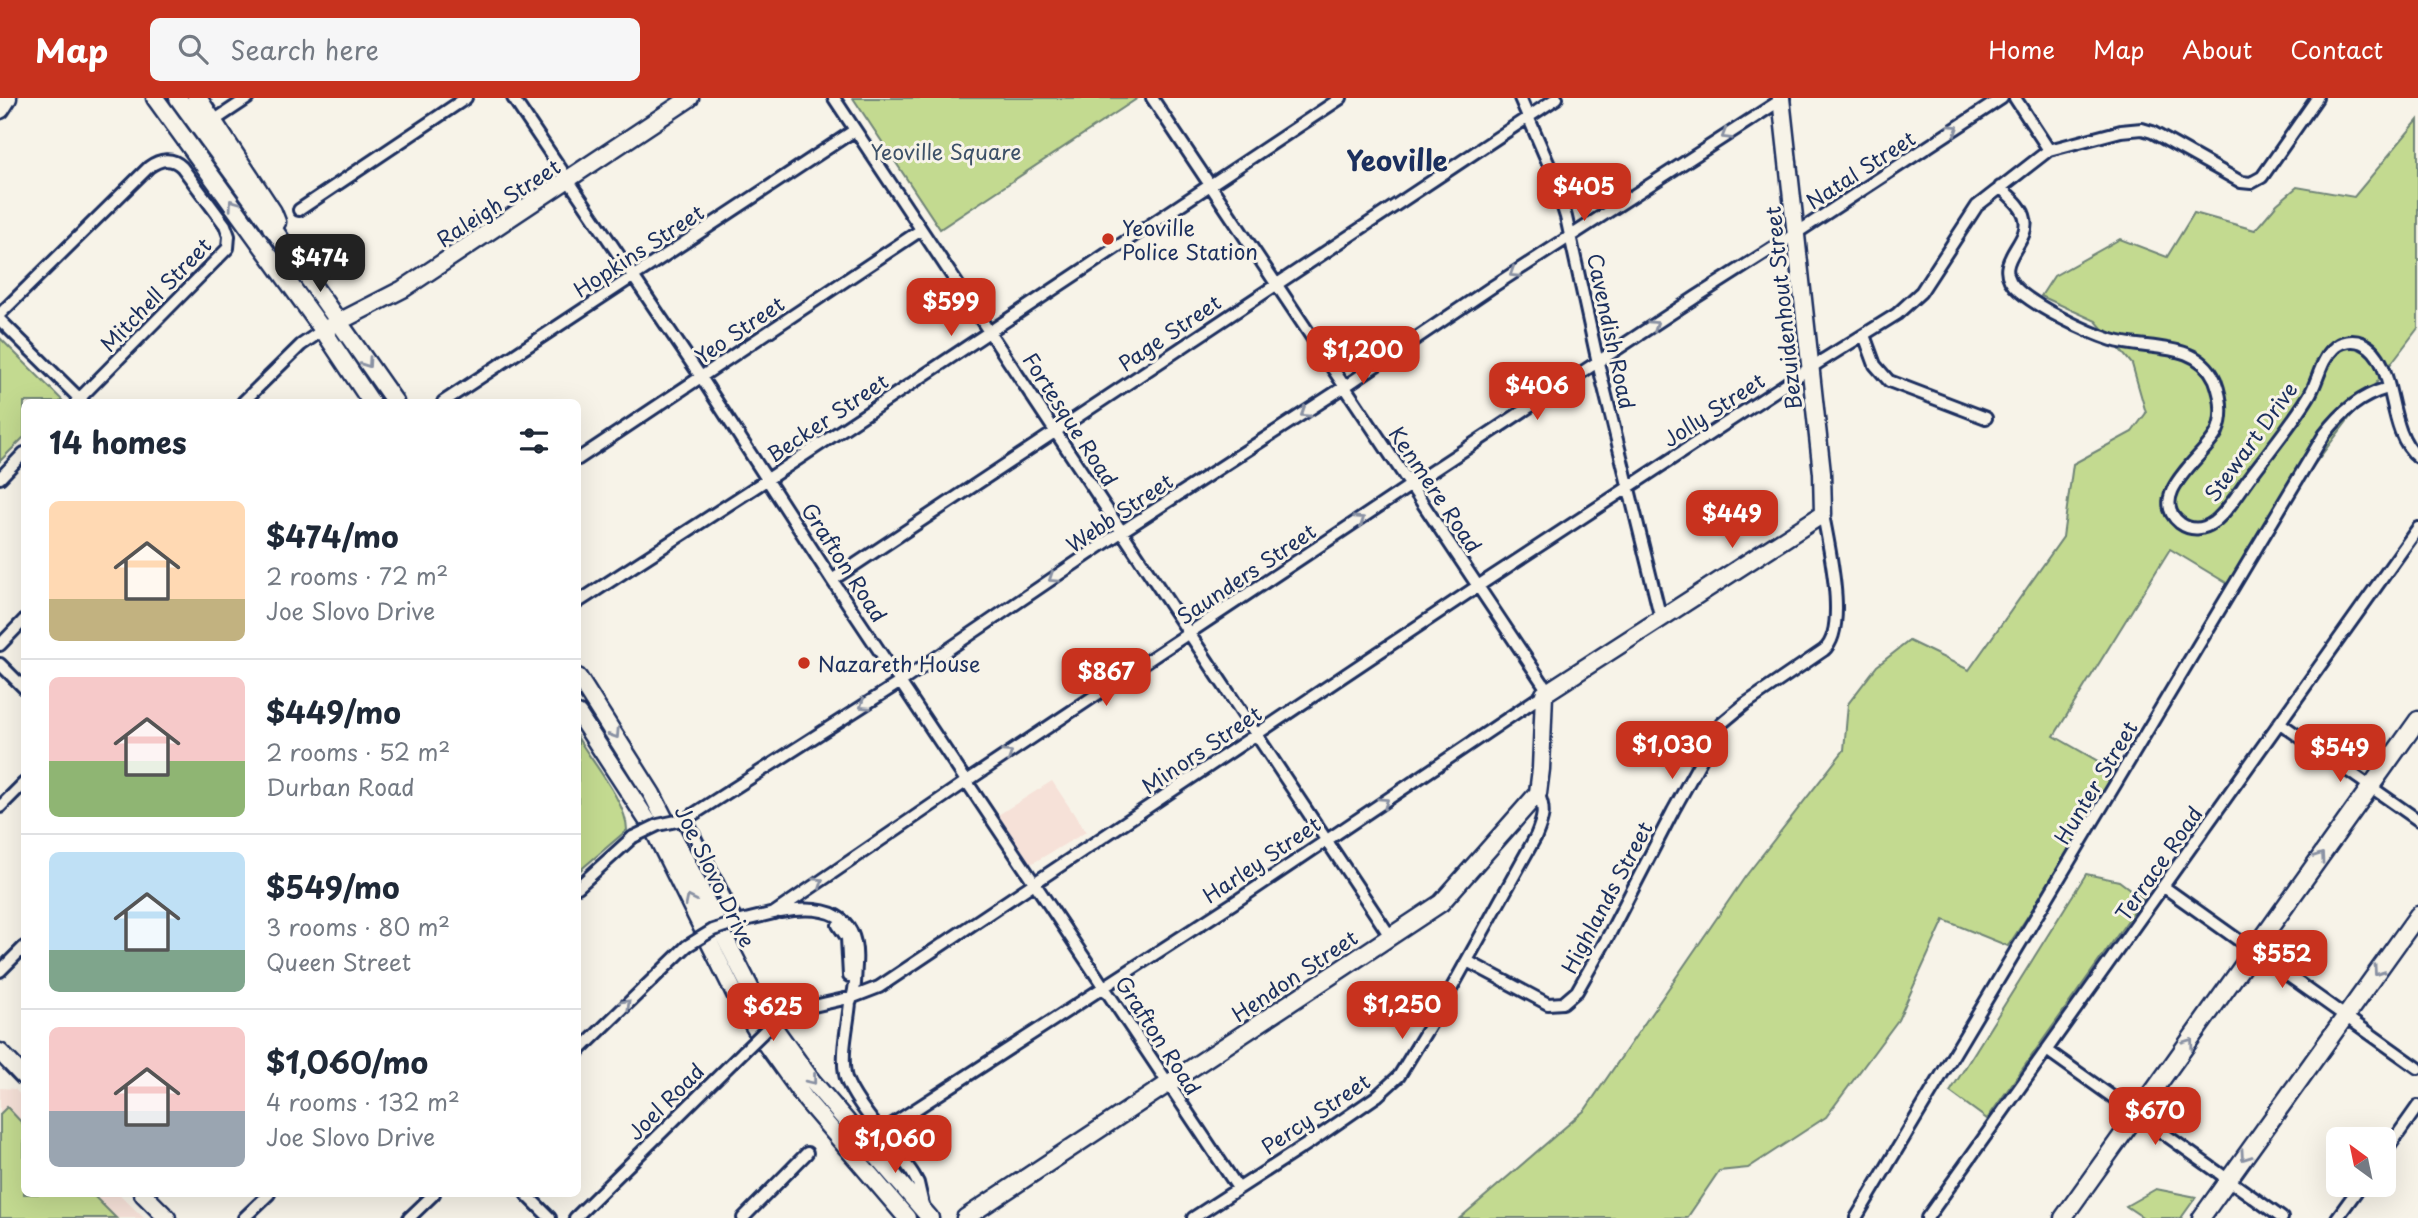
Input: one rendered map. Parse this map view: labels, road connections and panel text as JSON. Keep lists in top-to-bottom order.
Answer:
{
  "streets": {
    "street": [
      "Natal Street",
      "Raleigh Street",
      "Hopkins Street",
      "Mitchell Street",
      "Bezuidenhout Street",
      "Yeo Street",
      "Cavendish Road",
      "Page Street",
      "Jolly Street",
      "Becker Street",
      "Fortesque Road",
      "Stewart Drive",
      "Kenmere Road",
      "Webb Street",
      "Grafton Road",
      "Saunders Street",
      "Minors Street",
      "Hunter Street",
      "Harley Street",
      "Terrace Road",
      "Joe Slovo Drive",
      "Highlands Street",
      "Hendon Street",
      "Joel Road",
      "Percy Street"
    ]
  },
  "crossings": [
    ["Natal Street", "Bezuidenhout Street"],
    ["Natal Street", "Cavendish Road"],
    ["Natal Street", "Saunders Street"],
    ["Raleigh Street", "Grafton Road"],
    ["Hopkins Street", "Fortesque Road"],
    ["Hopkins Street", "Grafton Road"],
    ["Bezuidenhout Street", "Jolly Street"],
    ["Bezuidenhout Street", "Webb Street"],
    ["Bezuidenhout Street", "Harley Street"],
    ["Bezuidenhout Street", "Highlands Street"],
    ["Yeo Street", "Fortesque Road"],
    ["Yeo Street", "Grafton Road"],
    ["Cavendish Road", "Page Street"],
    ["Cavendish Road", "Jolly Street"],
    ["Cavendish Road", "Webb Street"],
    ["Cavendish Road", "Saunders Street"],
    ["Cavendish Road", "Minors Street"],
    ["Cavendish Road", "Harley Street"],
    ["Page Street", "Fortesque Road"],
    ["Page Street", "Kenmere Road"],
    ["Page Street", "Grafton Road"],
    ["Jolly Street", "Stewart Drive"],
    ["Jolly Street", "Minors Street"],
    ["Becker Street", "Fortesque Road"],
    ["Becker Street", "Kenmere Road"],
    ["Becker Street", "Grafton Road"],
    ["Fortesque Road", "Webb Street"],
    ["Fortesque Road", "Saunders Street"],
    ["Fortesque Road", "Minors Street"],
    ["Fortesque Road", "Harley Street"],
    ["Fortesque Road", "Hendon Street"],
    ["Stewart Drive", "Hunter Street"],
    ["Kenmere Road", "Webb Street"],
    ["Kenmere Road", "Saunders Street"],
    ["Kenmere Road", "Minors Street"],
    ["Kenmere Road", "Harley Street"],
    ["Webb Street", "Grafton Road"],
    ["Grafton Road", "Saunders Street"],
    ["Grafton Road", "Minors Street"],
    ["Grafton Road", "Harley Street"],
    ["Grafton Road", "Hendon Street"],
    ["Grafton Road", "Percy Street"],
    ["Minors Street", "Joel Road"],
    ["Harley Street", "Highlands Street"],
    ["Highlands Street", "Percy Street"],
    ["Hendon Street", "Percy Street"]
  ],
  "one_way": ["Natal Street", "Webb Street", "Saunders Street"],
  "districts": ["Yeoville"],
  "parks": ["Yeoville Square"],
  "places": ["Yeoville Police Station", "Nazareth House"],
  "north": "top left",
  "page": {
    "header": "Map",
    "search": "Search here",
    "nav": [
      "Home",
      "Map",
      "About",
      "Contact"
    ],
    "price": [
      "$405",
      "$474",
      "$599",
      "$1,200",
      "$406",
      "$449",
      "$867",
      "$1,030",
      "$549",
      "$552",
      "$1,250",
      "$625",
      "$670",
      "$1,060"
    ],
    "heading": "14 homes",
    "list": [
      {
        "name": "$474/mo",
        "note": "2 rooms · 72 m² · Joe Slovo Drive"
      },
      {
        "name": "$449/mo",
        "note": "2 rooms · 52 m² · Durban Road"
      },
      {
        "name": "$549/mo",
        "note": "3 rooms · 80 m² · Queen Street"
      },
      {
        "name": "$1,060/mo",
        "note": "4 rooms · 132 m² · Joe Slovo Drive"
      }
    ]
  }
}
